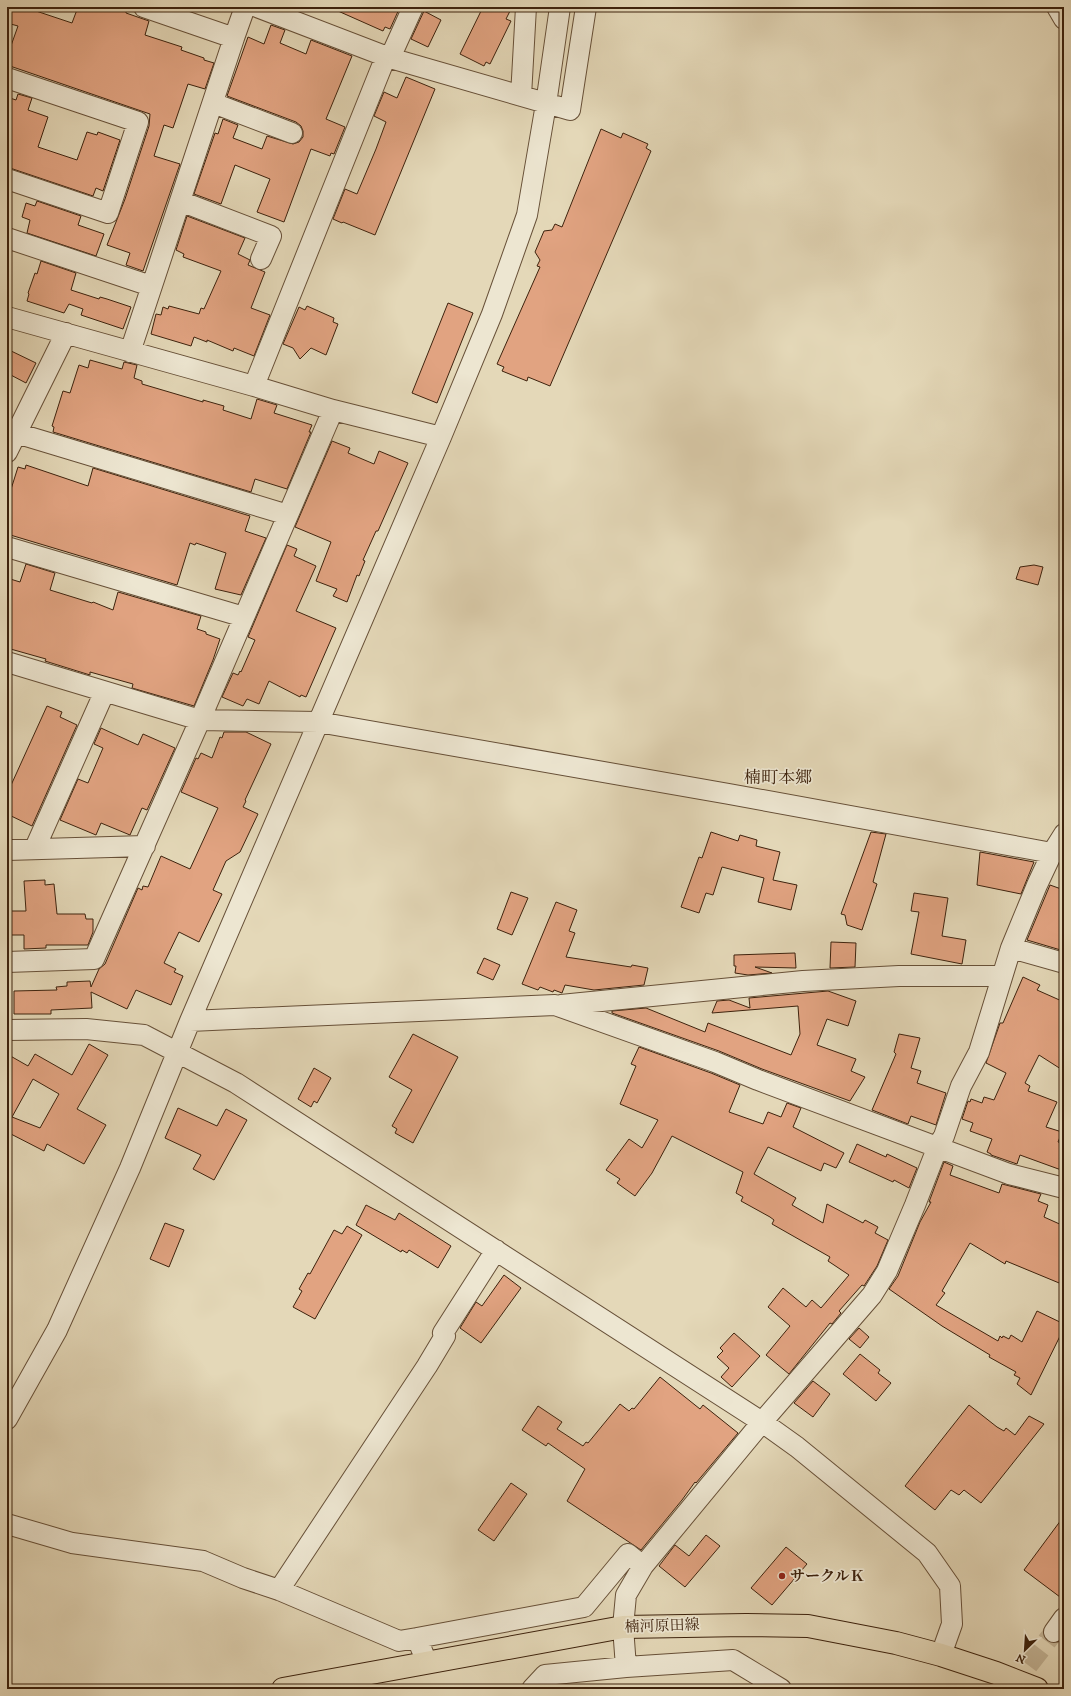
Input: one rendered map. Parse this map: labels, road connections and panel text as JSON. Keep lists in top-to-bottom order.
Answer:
{
  "streets": {
    "main road": ["楠河原田線"]
  },
  "districts": ["楠町本郷"],
  "places": ["サークルＫ"],
  "north": "bottom left"
}
